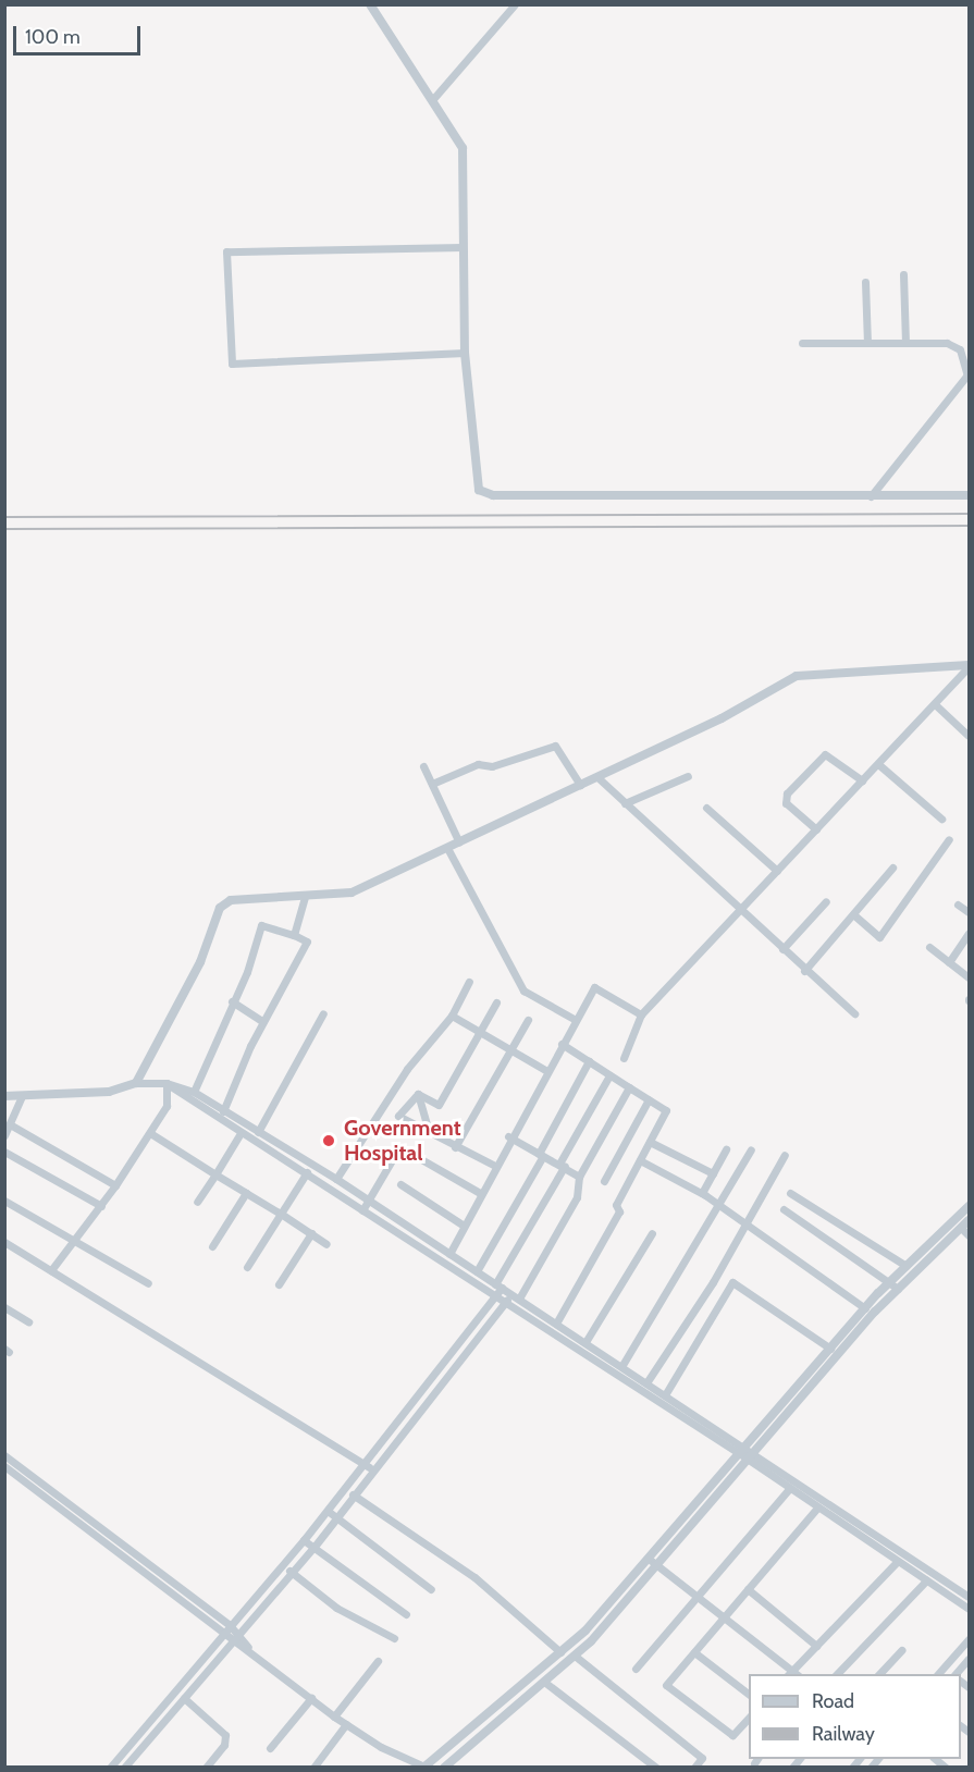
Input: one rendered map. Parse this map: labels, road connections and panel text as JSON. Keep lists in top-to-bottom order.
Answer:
{
  "places": ["Government Hospital"],
  "legend": ["Road", "Railway"],
  "scale_bar": "100 m"
}
